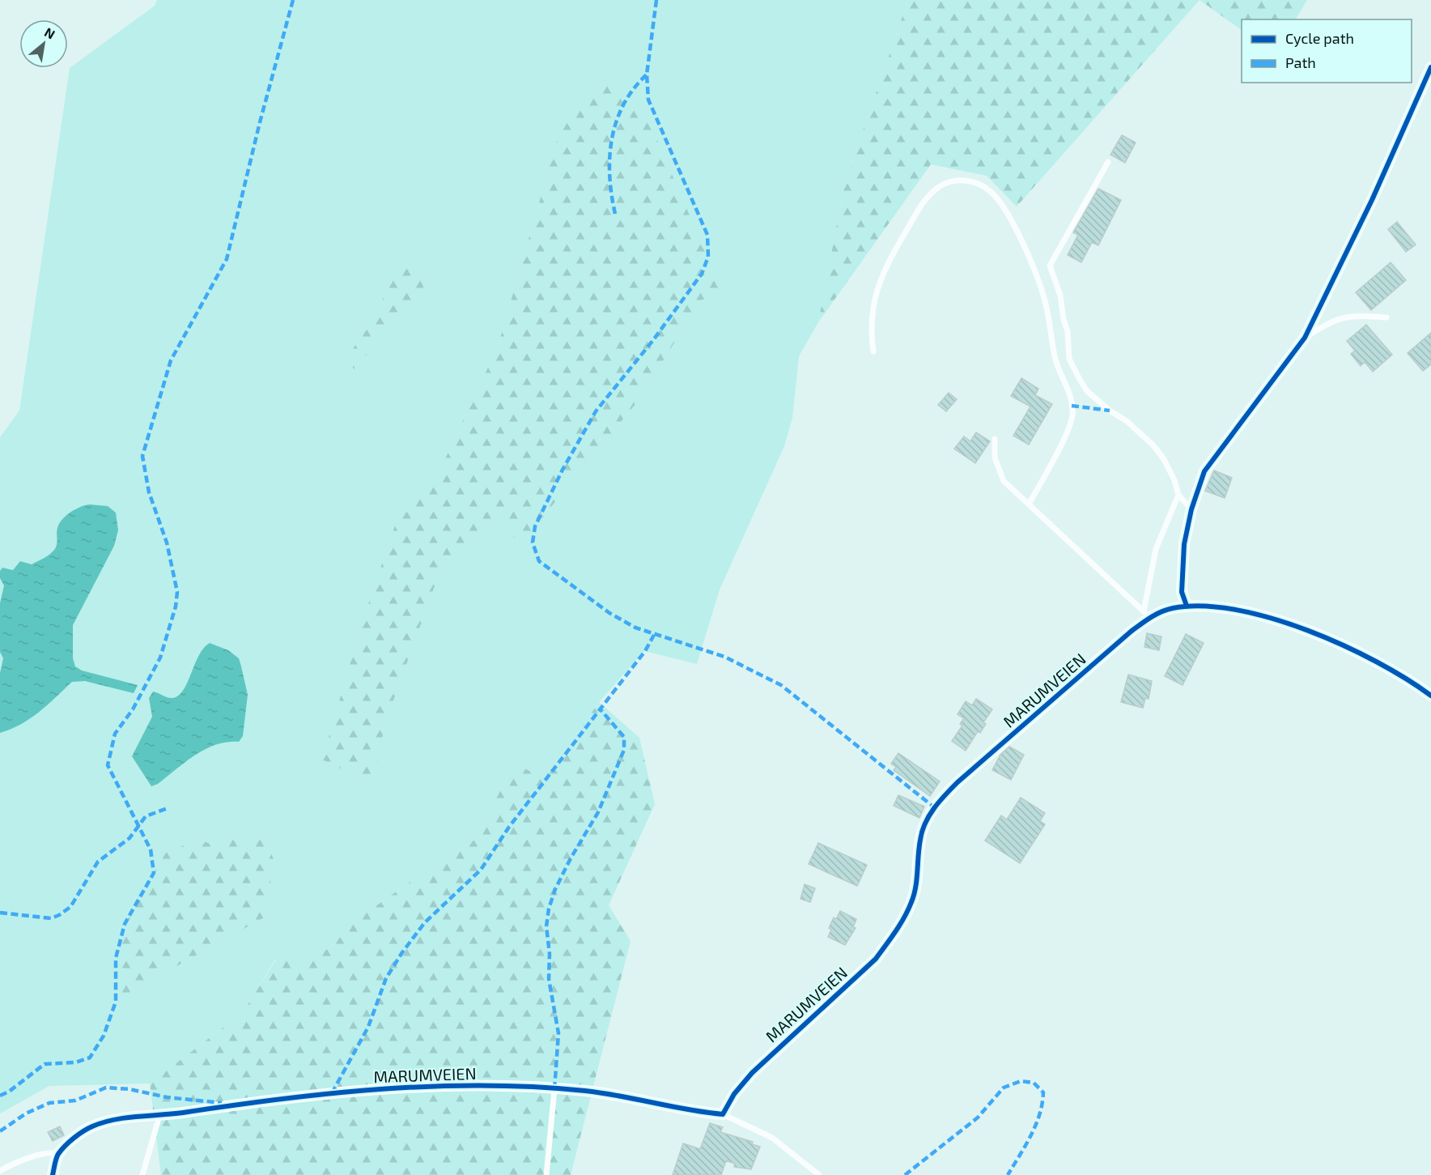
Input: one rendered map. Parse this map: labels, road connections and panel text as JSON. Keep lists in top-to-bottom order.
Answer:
{
  "streets": {
    "street": ["MARUMVEIEN"]
  },
  "legend": ["Cycle path", "Path"],
  "north": "top right"
}
